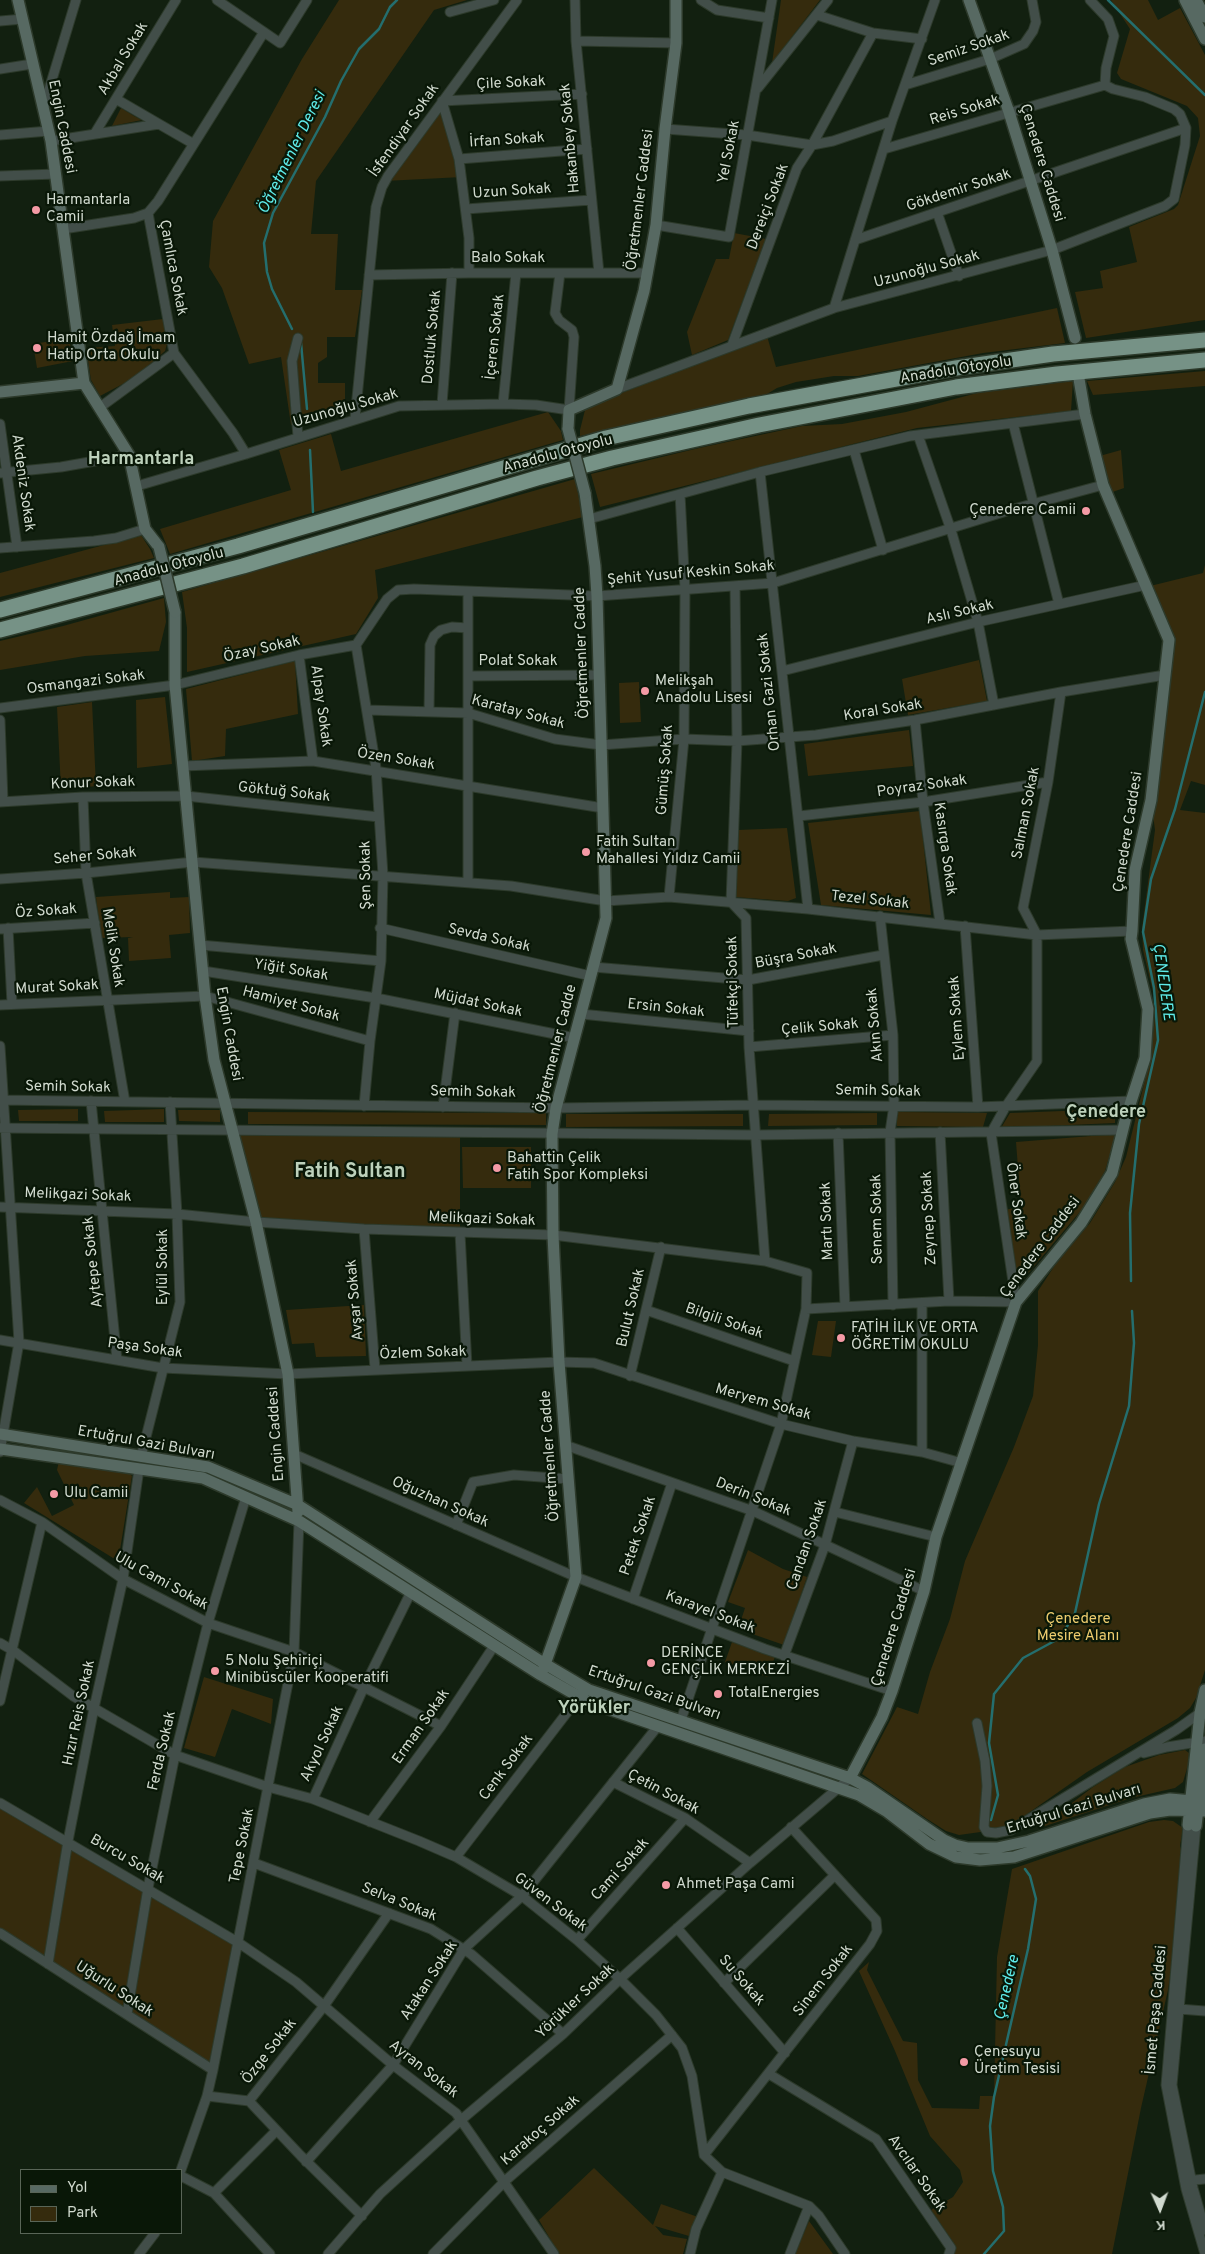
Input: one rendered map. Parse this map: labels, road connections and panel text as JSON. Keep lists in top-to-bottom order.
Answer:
{
  "streets": {
    "highway": ["Anadolu Otoyolu"],
    "street": [
      "Semiz Sokak",
      "Akbal Sokak",
      "Çile Sokak",
      "Reis Sokak",
      "Engin Caddesi",
      "İsfendiyar Sokak",
      "Hakanbey Sokak",
      "İrfan Sokak",
      "Yel Sokak",
      "Çenedere Caddesi",
      "Gökdemir Sokak",
      "Uzun Sokak",
      "Öğretmenler Caddesi",
      "Dereiçi Sokak",
      "Balo Sokak",
      "Çamlıca Sokak",
      "Uzunoğlu Sokak",
      "Dostluk Sokak",
      "İçeren Sokak",
      "Akdeniz Sokak",
      "Şehit Yusuf Keskin Sokak",
      "Aslı Sokak",
      "Özay Sokak",
      "Öğretmenler Cadde",
      "Polat Sokak",
      "Osmangazi Sokak",
      "Orhan Gazi Sokak",
      "Alpay Sokak",
      "Koral Sokak",
      "Karatay Sokak",
      "Özen Sokak",
      "Gümüş Sokak",
      "Konur Sokak",
      "Poyraz Sokak",
      "Göktuğ Sokak",
      "Salman Sokak",
      "Kasırga Sokak",
      "Seher Sokak",
      "Şen Sokak",
      "Tezel Sokak",
      "Öz Sokak",
      "Sevda Sokak",
      "Melik Sokak",
      "Büşra Sokak",
      "Yiğit Sokak",
      "Tüfekçi Sokak",
      "Murat Sokak",
      "Müjdat Sokak",
      "Hamiyet Sokak",
      "Ersin Sokak",
      "Eylem Sokak",
      "Akın Sokak",
      "Çelik Sokak",
      "Semih Sokak",
      "Melikgazi Sokak",
      "Öner Sokak",
      "Zeynep Sokak",
      "Senem Sokak",
      "Martı Sokak",
      "Aytepe Sokak",
      "Eylül Sokak",
      "Avşar Sokak",
      "Bulut Sokak",
      "Bilgili Sokak",
      "Paşa Sokak",
      "Özlem Sokak",
      "Meryem Sokak",
      "Ertuğrul Gazi Bulvarı",
      "Derin Sokak",
      "Oğuzhan Sokak",
      "Petek Sokak",
      "Candan Sokak",
      "Ulu Cami Sokak",
      "Karayel Sokak",
      "Hızır Reis Sokak",
      "Erman Sokak",
      "Akyol Sokak",
      "Ferda Sokak",
      "Cenk Sokak",
      "Çetin Sokak",
      "Tepe Sokak",
      "Burcu Sokak",
      "Cami Sokak",
      "Selva Sokak",
      "Güven Sokak",
      "Atakan Sokak",
      "Su Sokak",
      "Sinem Sokak",
      "Uğurlu Sokak",
      "Yörükler Sokak",
      "İsmet Paşa Caddesi",
      "Özge Sokak",
      "Ayran Sokak",
      "Karakoç Sokak",
      "Avcılar Sokak"
    ]
  },
  "crossings": [
    ["Semiz Sokak", "Çenedere Caddesi"],
    ["Çile Sokak", "İsfendiyar Sokak"],
    ["Çile Sokak", "Hakanbey Sokak"],
    ["Reis Sokak", "Çenedere Caddesi"],
    ["Engin Caddesi", "Çamlıca Sokak"],
    ["Engin Caddesi", "Uzunoğlu Sokak"],
    ["Engin Caddesi", "Özay Sokak"],
    ["Engin Caddesi", "Osmangazi Sokak"],
    ["Engin Caddesi", "Özen Sokak"],
    ["Engin Caddesi", "Konur Sokak"],
    ["Engin Caddesi", "Göktuğ Sokak"],
    ["Engin Caddesi", "Seher Sokak"],
    ["Engin Caddesi", "Yiğit Sokak"],
    ["Engin Caddesi", "Murat Sokak"],
    ["Engin Caddesi", "Hamiyet Sokak"],
    ["Engin Caddesi", "Semih Sokak"],
    ["Engin Caddesi", "Melikgazi Sokak"],
    ["Engin Caddesi", "Paşa Sokak"],
    ["Engin Caddesi", "Özlem Sokak"],
    ["Engin Caddesi", "Ertuğrul Gazi Bulvarı"],
    ["Engin Caddesi", "Oğuzhan Sokak"],
    ["Engin Caddesi", "Tepe Sokak"],
    ["İsfendiyar Sokak", "Balo Sokak"],
    ["İsfendiyar Sokak", "Uzunoğlu Sokak"],
    ["Hakanbey Sokak", "İrfan Sokak"],
    ["Hakanbey Sokak", "Uzun Sokak"],
    ["Hakanbey Sokak", "Balo Sokak"],
    ["Yel Sokak", "Öğretmenler Caddesi"],
    ["Çenedere Caddesi", "Gökdemir Sokak"],
    ["Çenedere Caddesi", "Uzunoğlu Sokak"],
    ["Çenedere Caddesi", "Şehit Yusuf Keskin Sokak"],
    ["Çenedere Caddesi", "Aslı Sokak"],
    ["Çenedere Caddesi", "Koral Sokak"],
    ["Çenedere Caddesi", "Tezel Sokak"],
    ["Çenedere Caddesi", "Semih Sokak"],
    ["Çenedere Caddesi", "Öner Sokak"],
    ["Çenedere Caddesi", "Meryem Sokak"],
    ["Çenedere Caddesi", "Ertuğrul Gazi Bulvarı"],
    ["Çenedere Caddesi", "Derin Sokak"],
    ["Çenedere Caddesi", "Karayel Sokak"],
    ["Çenedere Caddesi", "Yörükler Sokak"],
    ["Gökdemir Sokak", "Uzunoğlu Sokak"],
    ["Öğretmenler Caddesi", "Balo Sokak"],
    ["Öğretmenler Caddesi", "Uzunoğlu Sokak"],
    ["Dereiçi Sokak", "Uzunoğlu Sokak"],
    ["Balo Sokak", "Dostluk Sokak"],
    ["Balo Sokak", "İçeren Sokak"],
    ["Çamlıca Sokak", "Uzunoğlu Sokak"],
    ["Uzunoğlu Sokak", "Dostluk Sokak"],
    ["Uzunoğlu Sokak", "İçeren Sokak"],
    ["Uzunoğlu Sokak", "Öğretmenler Cadde"],
    ["Şehit Yusuf Keskin Sokak", "Özay Sokak"],
    ["Şehit Yusuf Keskin Sokak", "Öğretmenler Cadde"],
    ["Şehit Yusuf Keskin Sokak", "Orhan Gazi Sokak"],
    ["Şehit Yusuf Keskin Sokak", "Gümüş Sokak"],
    ["Şehit Yusuf Keskin Sokak", "Şen Sokak"],
    ["Aslı Sokak", "Orhan Gazi Sokak"],
    ["Özay Sokak", "Osmangazi Sokak"],
    ["Özay Sokak", "Alpay Sokak"],
    ["Özay Sokak", "Şen Sokak"],
    ["Öğretmenler Cadde", "Polat Sokak"],
    ["Öğretmenler Cadde", "Koral Sokak"],
    ["Öğretmenler Cadde", "Karatay Sokak"],
    ["Öğretmenler Cadde", "Özen Sokak"],
    ["Öğretmenler Cadde", "Tezel Sokak"],
    ["Öğretmenler Cadde", "Sevda Sokak"],
    ["Öğretmenler Cadde", "Büşra Sokak"],
    ["Öğretmenler Cadde", "Müjdat Sokak"],
    ["Öğretmenler Cadde", "Ersin Sokak"],
    ["Öğretmenler Cadde", "Semih Sokak"],
    ["Öğretmenler Cadde", "Melikgazi Sokak"],
    ["Öğretmenler Cadde", "Özlem Sokak"],
    ["Öğretmenler Cadde", "Meryem Sokak"],
    ["Öğretmenler Cadde", "Ertuğrul Gazi Bulvarı"],
    ["Öğretmenler Cadde", "Derin Sokak"],
    ["Öğretmenler Cadde", "Oğuzhan Sokak"],
    ["Öğretmenler Cadde", "Karayel Sokak"],
    ["Orhan Gazi Sokak", "Koral Sokak"],
    ["Orhan Gazi Sokak", "Poyraz Sokak"],
    ["Orhan Gazi Sokak", "Tezel Sokak"],
    ["Alpay Sokak", "Özen Sokak"],
    ["Koral Sokak", "Karatay Sokak"],
    ["Koral Sokak", "Gümüş Sokak"],
    ["Koral Sokak", "Salman Sokak"],
    ["Koral Sokak", "Kasırga Sokak"],
    ["Karatay Sokak", "Şen Sokak"],
    ["Özen Sokak", "Şen Sokak"],
    ["Gümüş Sokak", "Tezel Sokak"],
    ["Konur Sokak", "Göktuğ Sokak"],
    ["Konur Sokak", "Melik Sokak"],
    ["Poyraz Sokak", "Salman Sokak"],
    ["Poyraz Sokak", "Kasırga Sokak"],
    ["Göktuğ Sokak", "Şen Sokak"],
    ["Salman Sokak", "Tezel Sokak"],
    ["Kasırga Sokak", "Tezel Sokak"],
    ["Seher Sokak", "Şen Sokak"],
    ["Seher Sokak", "Tezel Sokak"],
    ["Seher Sokak", "Melik Sokak"],
    ["Şen Sokak", "Tezel Sokak"],
    ["Şen Sokak", "Sevda Sokak"],
    ["Şen Sokak", "Yiğit Sokak"],
    ["Şen Sokak", "Müjdat Sokak"],
    ["Şen Sokak", "Hamiyet Sokak"],
    ["Şen Sokak", "Semih Sokak"],
    ["Tezel Sokak", "Tüfekçi Sokak"],
    ["Tezel Sokak", "Eylem Sokak"],
    ["Tezel Sokak", "Akın Sokak"],
    ["Öz Sokak", "Melik Sokak"],
    ["Sevda Sokak", "Büşra Sokak"],
    ["Melik Sokak", "Murat Sokak"],
    ["Melik Sokak", "Semih Sokak"],
    ["Büşra Sokak", "Tüfekçi Sokak"],
    ["Büşra Sokak", "Akın Sokak"],
    ["Yiğit Sokak", "Müjdat Sokak"],
    ["Tüfekçi Sokak", "Ersin Sokak"],
    ["Tüfekçi Sokak", "Çelik Sokak"],
    ["Tüfekçi Sokak", "Semih Sokak"],
    ["Tüfekçi Sokak", "Melikgazi Sokak"],
    ["Murat Sokak", "Hamiyet Sokak"],
    ["Eylem Sokak", "Semih Sokak"],
    ["Akın Sokak", "Çelik Sokak"],
    ["Akın Sokak", "Semih Sokak"],
    ["Akın Sokak", "Senem Sokak"],
    ["Semih Sokak", "Aytepe Sokak"],
    ["Semih Sokak", "Eylül Sokak"],
    ["Melikgazi Sokak", "Aytepe Sokak"],
    ["Melikgazi Sokak", "Eylül Sokak"],
    ["Melikgazi Sokak", "Avşar Sokak"],
    ["Melikgazi Sokak", "Bulut Sokak"],
    ["Melikgazi Sokak", "Bilgili Sokak"],
    ["Melikgazi Sokak", "Meryem Sokak"],
    ["Melikgazi Sokak", "Ertuğrul Gazi Bulvarı"],
    ["Melikgazi Sokak", "Derin Sokak"],
    ["Melikgazi Sokak", "Karayel Sokak"],
    ["Aytepe Sokak", "Paşa Sokak"],
    ["Eylül Sokak", "Paşa Sokak"],
    ["Eylül Sokak", "Ertuğrul Gazi Bulvarı"],
    ["Eylül Sokak", "Hızır Reis Sokak"],
    ["Avşar Sokak", "Özlem Sokak"],
    ["Bulut Sokak", "Bilgili Sokak"],
    ["Bulut Sokak", "Meryem Sokak"],
    ["Paşa Sokak", "Özlem Sokak"],
    ["Özlem Sokak", "Meryem Sokak"],
    ["Meryem Sokak", "Candan Sokak"],
    ["Ertuğrul Gazi Bulvarı", "Hızır Reis Sokak"],
    ["Ertuğrul Gazi Bulvarı", "Erman Sokak"],
    ["Ertuğrul Gazi Bulvarı", "Akyol Sokak"],
    ["Ertuğrul Gazi Bulvarı", "Ferda Sokak"],
    ["Ertuğrul Gazi Bulvarı", "Cenk Sokak"],
    ["Ertuğrul Gazi Bulvarı", "Tepe Sokak"],
    ["Ertuğrul Gazi Bulvarı", "Atakan Sokak"],
    ["Ertuğrul Gazi Bulvarı", "Yörükler Sokak"],
    ["Derin Sokak", "Petek Sokak"],
    ["Derin Sokak", "Candan Sokak"],
    ["Oğuzhan Sokak", "Karayel Sokak"],
    ["Petek Sokak", "Karayel Sokak"],
    ["Candan Sokak", "Karayel Sokak"],
    ["Ulu Cami Sokak", "Hızır Reis Sokak"],
    ["Ulu Cami Sokak", "Erman Sokak"],
    ["Ulu Cami Sokak", "Akyol Sokak"],
    ["Ulu Cami Sokak", "Ferda Sokak"],
    ["Ulu Cami Sokak", "Tepe Sokak"],
    ["Hızır Reis Sokak", "Burcu Sokak"],
    ["Hızır Reis Sokak", "Güven Sokak"],
    ["Hızır Reis Sokak", "Uğurlu Sokak"],
    ["Erman Sokak", "Güven Sokak"],
    ["Akyol Sokak", "Güven Sokak"],
    ["Ferda Sokak", "Burcu Sokak"],
    ["Ferda Sokak", "Güven Sokak"],
    ["Ferda Sokak", "Uğurlu Sokak"],
    ["Cenk Sokak", "Güven Sokak"],
    ["Çetin Sokak", "Cami Sokak"],
    ["Çetin Sokak", "Atakan Sokak"],
    ["Çetin Sokak", "Yörükler Sokak"],
    ["Tepe Sokak", "Burcu Sokak"],
    ["Tepe Sokak", "Selva Sokak"],
    ["Tepe Sokak", "Güven Sokak"],
    ["Tepe Sokak", "Uğurlu Sokak"],
    ["Tepe Sokak", "Ayran Sokak"],
    ["Burcu Sokak", "Ayran Sokak"],
    ["Cami Sokak", "Güven Sokak"],
    ["Selva Sokak", "Atakan Sokak"],
    ["Selva Sokak", "Yörükler Sokak"],
    ["Selva Sokak", "Özge Sokak"],
    ["Güven Sokak", "Atakan Sokak"],
    ["Güven Sokak", "Sinem Sokak"],
    ["Güven Sokak", "Yörükler Sokak"],
    ["Güven Sokak", "Karakoç Sokak"],
    ["Atakan Sokak", "Özge Sokak"],
    ["Atakan Sokak", "Ayran Sokak"],
    ["Su Sokak", "Sinem Sokak"],
    ["Su Sokak", "Yörükler Sokak"],
    ["Sinem Sokak", "Yörükler Sokak"],
    ["Sinem Sokak", "Avcılar Sokak"],
    ["Yörükler Sokak", "Özge Sokak"],
    ["Yörükler Sokak", "Ayran Sokak"],
    ["Özge Sokak", "Ayran Sokak"],
    ["Ayran Sokak", "Karakoç Sokak"]
  ],
  "districts": [
    "Harmantarla",
    "Çenedere",
    "Fatih Sultan",
    "Yörükler"
  ],
  "water": ["Öğretmenler Deresi", "ÇENEDERE", "Çenedere"],
  "parks": ["Çenedere Mesire Alanı"],
  "places": [
    "Harmantarla Camii",
    "Hamit Özdağ İmam Hatip Orta Okulu",
    "Çenedere Camii",
    "Melikşah Anadolu Lisesi",
    "Fatih Sultan Mahallesi Yıldız Camii",
    "Bahattin Çelik Fatih Spor Kompleksi",
    "FATİH İLK VE ORTA ÖĞRETİM OKULU",
    "Ulu Camii",
    "DERİNCE GENÇLİK MERKEZİ",
    "5 Nolu Şehiriçi Minibüscüler Kooperatifi",
    "TotalEnergies",
    "Ahmet Paşa Cami",
    "Çenesuyu Üretim Tesisi"
  ],
  "legend": ["Yol", "Park"],
  "north": "bottom"
}
